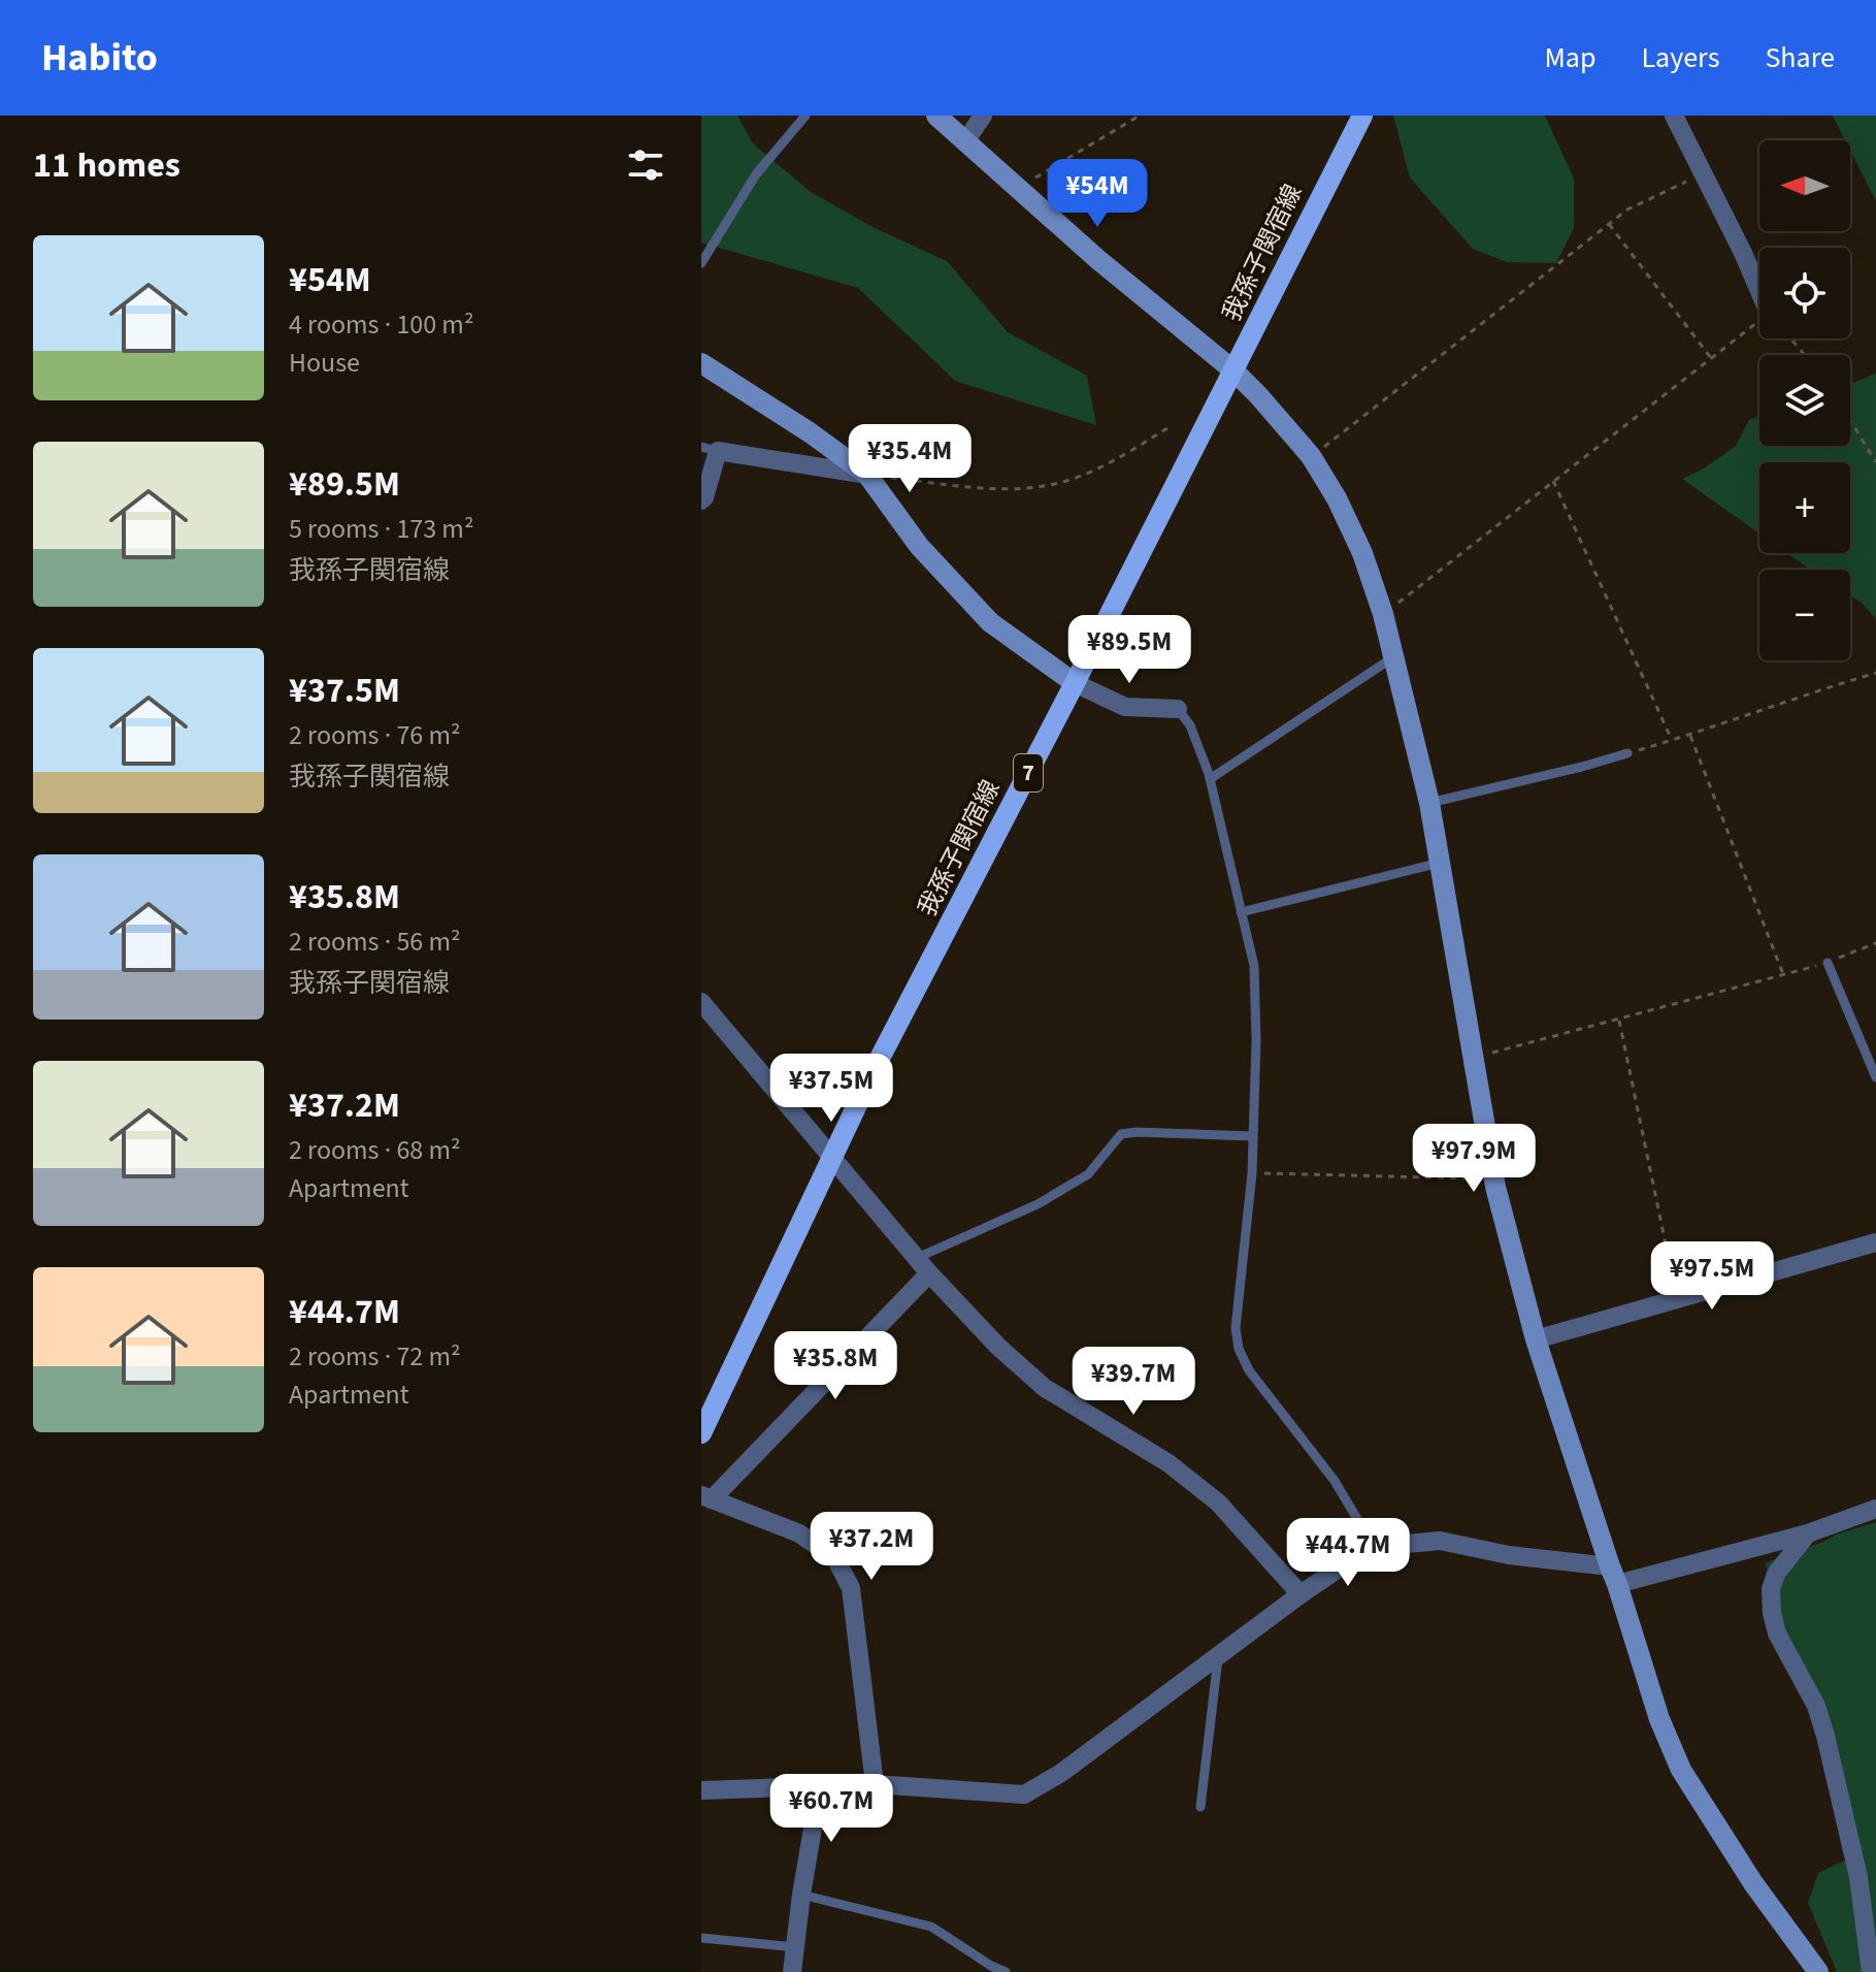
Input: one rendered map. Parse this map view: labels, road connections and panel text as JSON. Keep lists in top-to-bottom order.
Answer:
{
  "streets": {
    "main road": ["我孫子関宿線", "7"]
  },
  "north": "left",
  "page": {
    "header": "Habito",
    "nav": ["Map", "Layers", "Share"],
    "heading": "11 homes",
    "map_buttons": ["+", "−"],
    "price": [
      "¥54M",
      "¥35.4M",
      "¥89.5M",
      "¥37.5M",
      "¥97.9M",
      "¥97.5M",
      "¥35.8M",
      "¥39.7M",
      "¥37.2M",
      "¥44.7M",
      "¥60.7M"
    ],
    "list": [
      {
        "name": "¥54M",
        "note": "4 rooms · 100 m² · House"
      },
      {
        "name": "¥89.5M",
        "note": "5 rooms · 173 m² · 我孫子関宿線"
      },
      {
        "name": "¥37.5M",
        "note": "2 rooms · 76 m² · 我孫子関宿線"
      },
      {
        "name": "¥35.8M",
        "note": "2 rooms · 56 m² · 我孫子関宿線"
      },
      {
        "name": "¥37.2M",
        "note": "2 rooms · 68 m² · Apartment"
      },
      {
        "name": "¥44.7M",
        "note": "2 rooms · 72 m² · Apartment"
      }
    ]
  }
}
